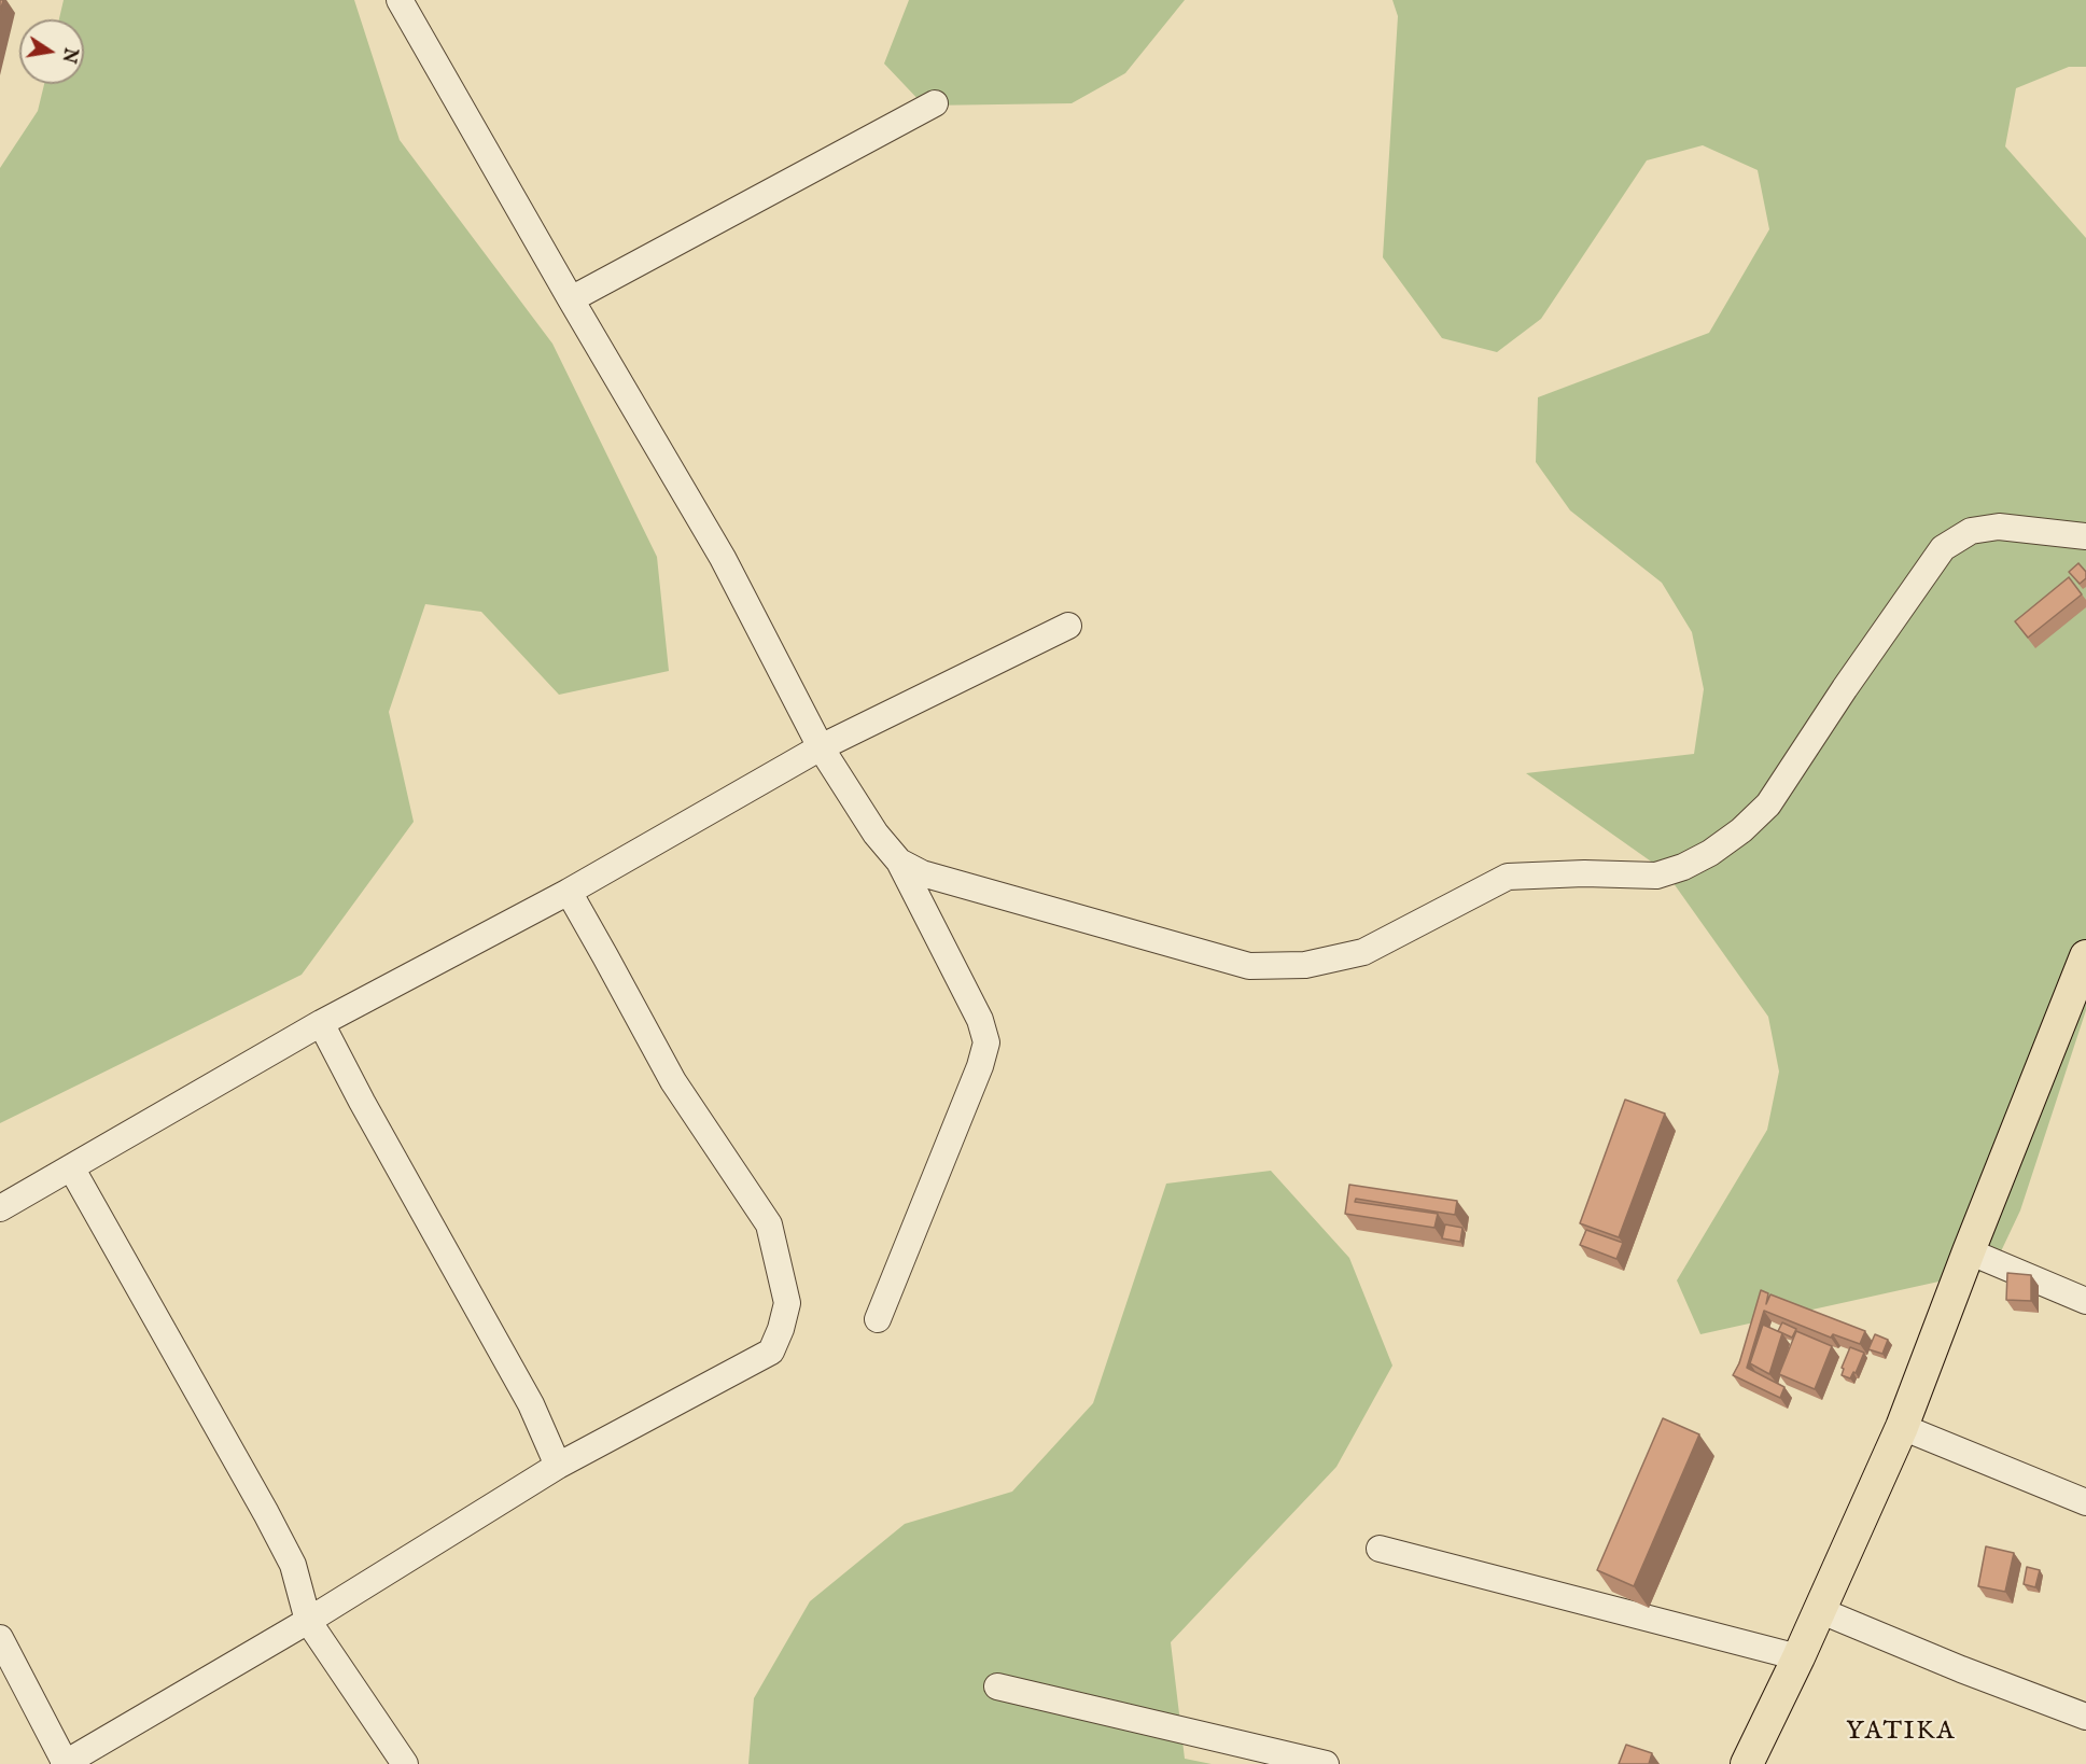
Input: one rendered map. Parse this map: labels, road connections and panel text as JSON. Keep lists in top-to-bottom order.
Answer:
{
  "districts": ["YATIKA"],
  "north": "right"
}
